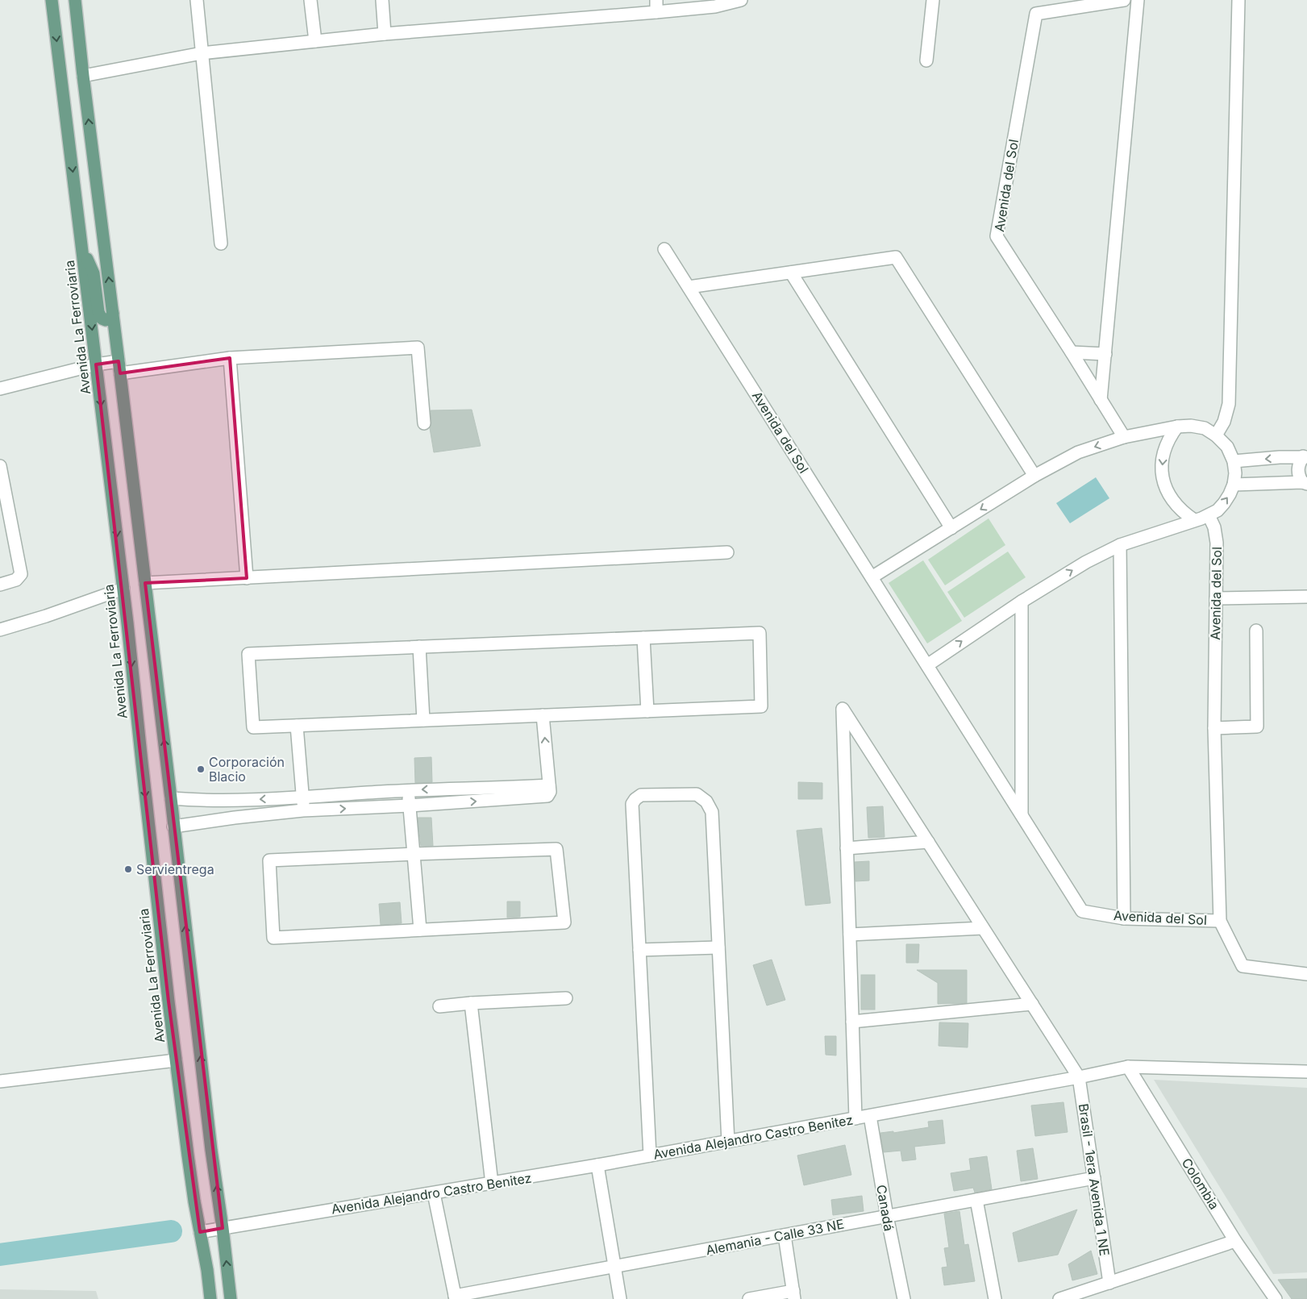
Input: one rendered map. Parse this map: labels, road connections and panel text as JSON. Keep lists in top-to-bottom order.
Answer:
{
  "streets": {
    "main road": ["Avenida La Ferroviaria"],
    "street": [
      "Avenida del Sol",
      "Avenida Alejandro Castro Benitez",
      "Brasil - 1era Avenida 1 NE",
      "Colombia",
      "Canadá",
      "Alemania - Calle 33 NE"
    ]
  },
  "crossings": [
    ["Avenida La Ferroviaria", "Avenida Alejandro Castro Benitez"],
    ["Avenida Alejandro Castro Benitez", "Brasil - 1era Avenida 1 NE"],
    ["Avenida Alejandro Castro Benitez", "Colombia"],
    ["Avenida Alejandro Castro Benitez", "Canadá"],
    ["Brasil - 1era Avenida 1 NE", "Alemania - Calle 33 NE"],
    ["Canadá", "Alemania - Calle 33 NE"]
  ],
  "places": ["Corporación Blacio", "Servientrega"]
}
